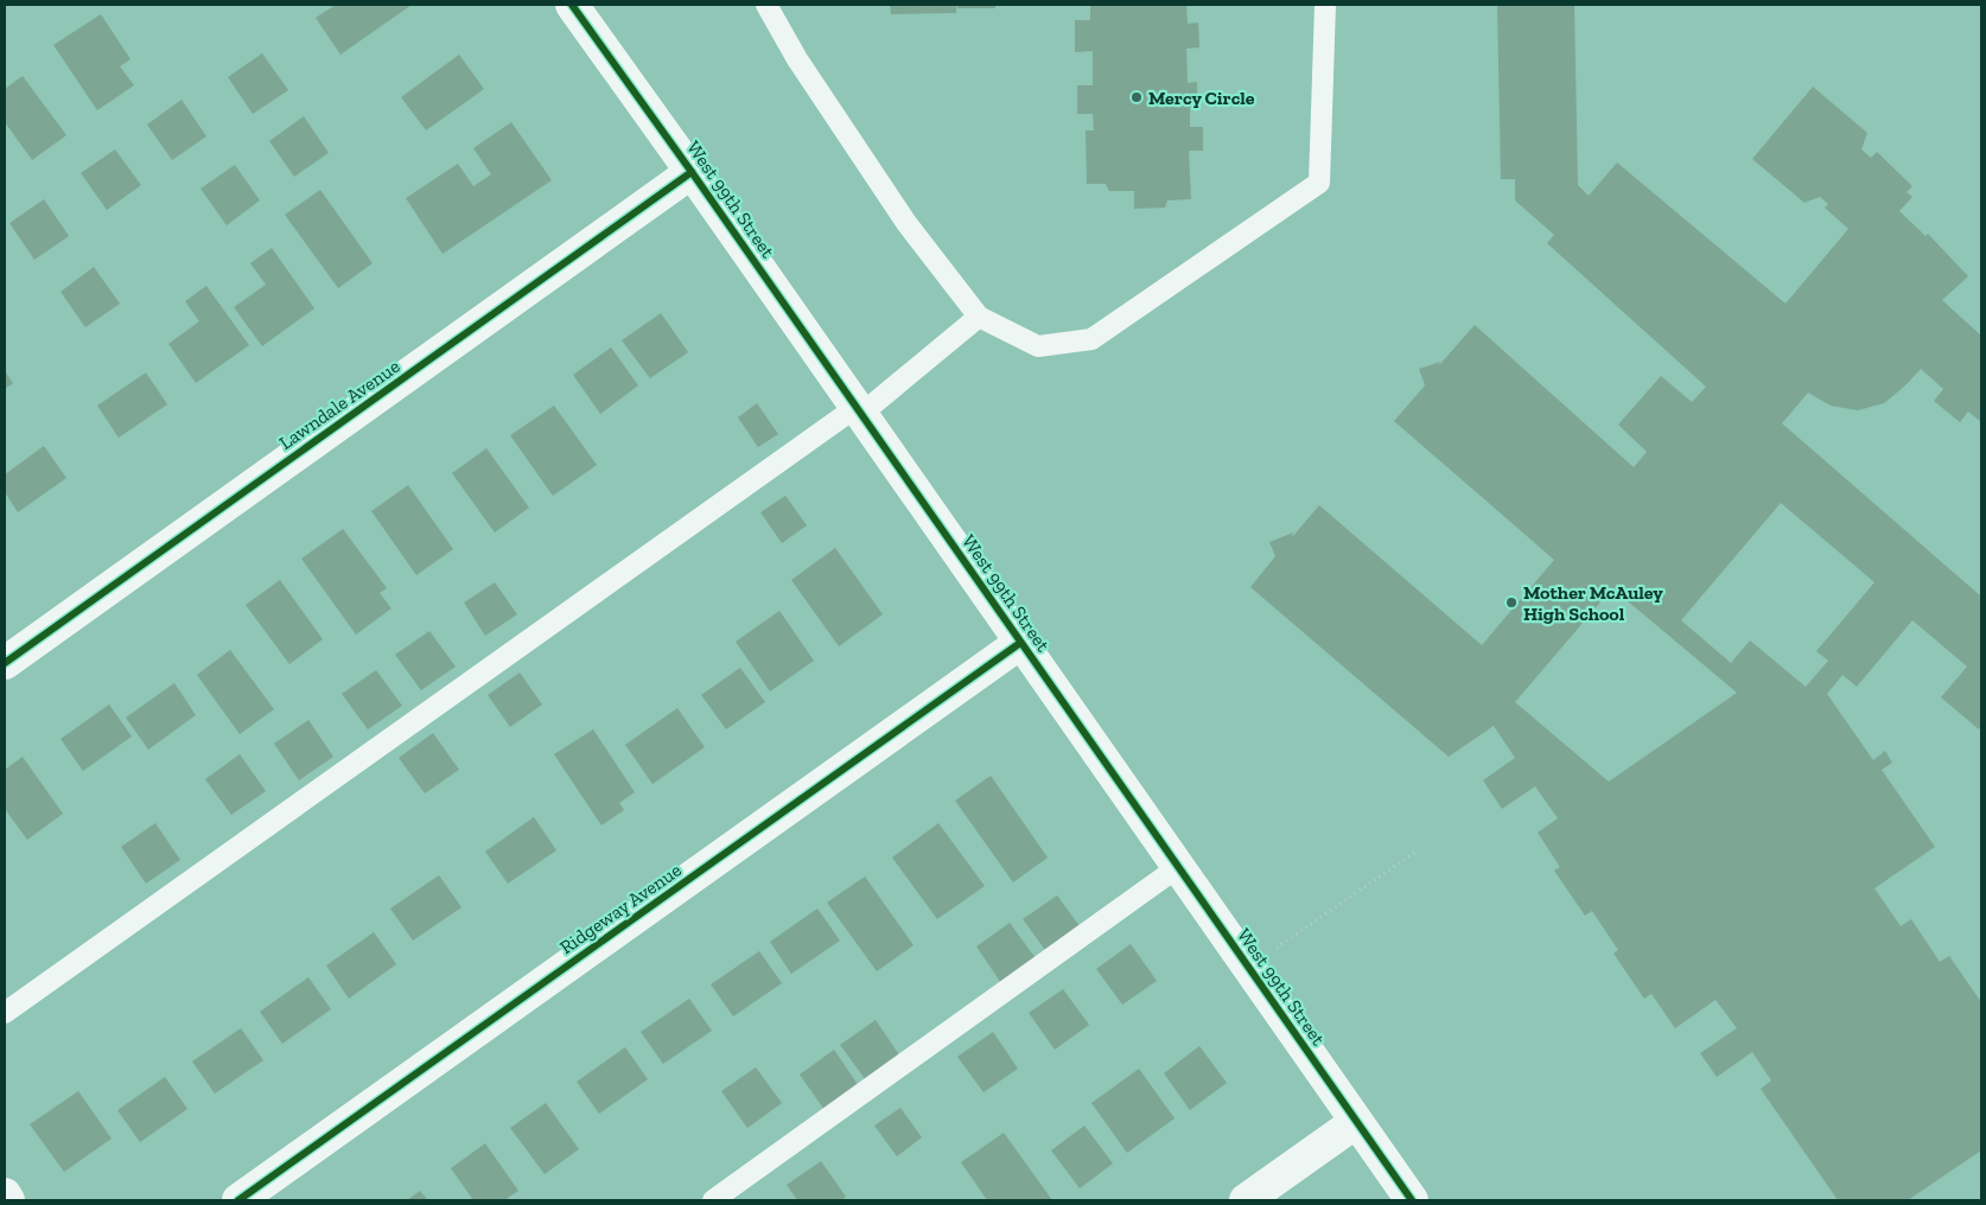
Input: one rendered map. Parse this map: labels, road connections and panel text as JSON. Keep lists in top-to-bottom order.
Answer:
{
  "streets": {
    "street": ["West 99th Street", "Lawndale Avenue", "Ridgeway Avenue"]
  },
  "crossings": [
    ["West 99th Street", "Lawndale Avenue"],
    ["West 99th Street", "Ridgeway Avenue"]
  ],
  "places": ["Mercy Circle", "Mother McAuley High School"]
}
